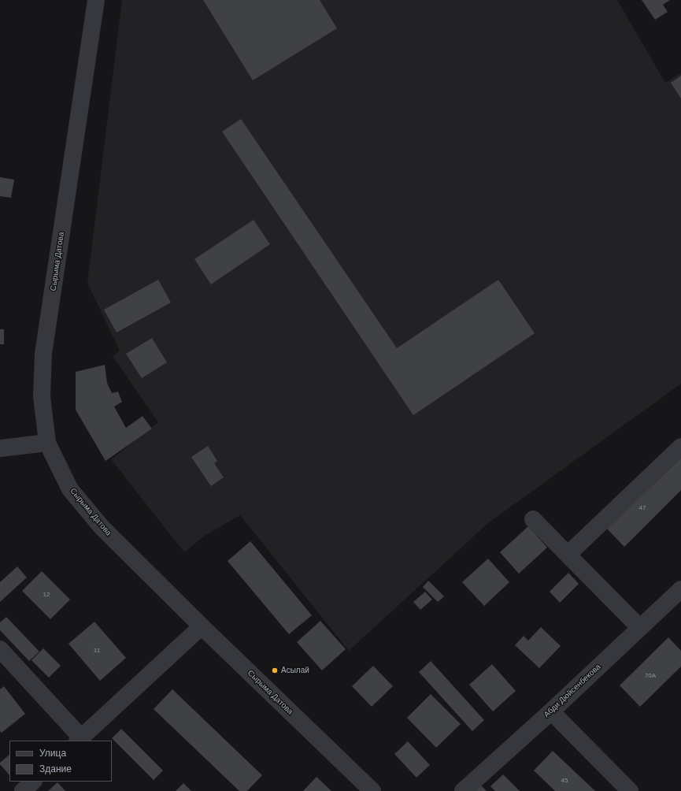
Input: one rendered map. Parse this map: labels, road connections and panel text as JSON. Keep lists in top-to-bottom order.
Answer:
{
  "streets": {
    "street": ["Сырыма Датова", "Абди Дюйсенбекова"]
  },
  "places": ["Асылай"],
  "house_numbers": [
    "47",
    "12",
    "11",
    "70А",
    "45"
  ],
  "legend": ["Улица", "Здание"]
}
